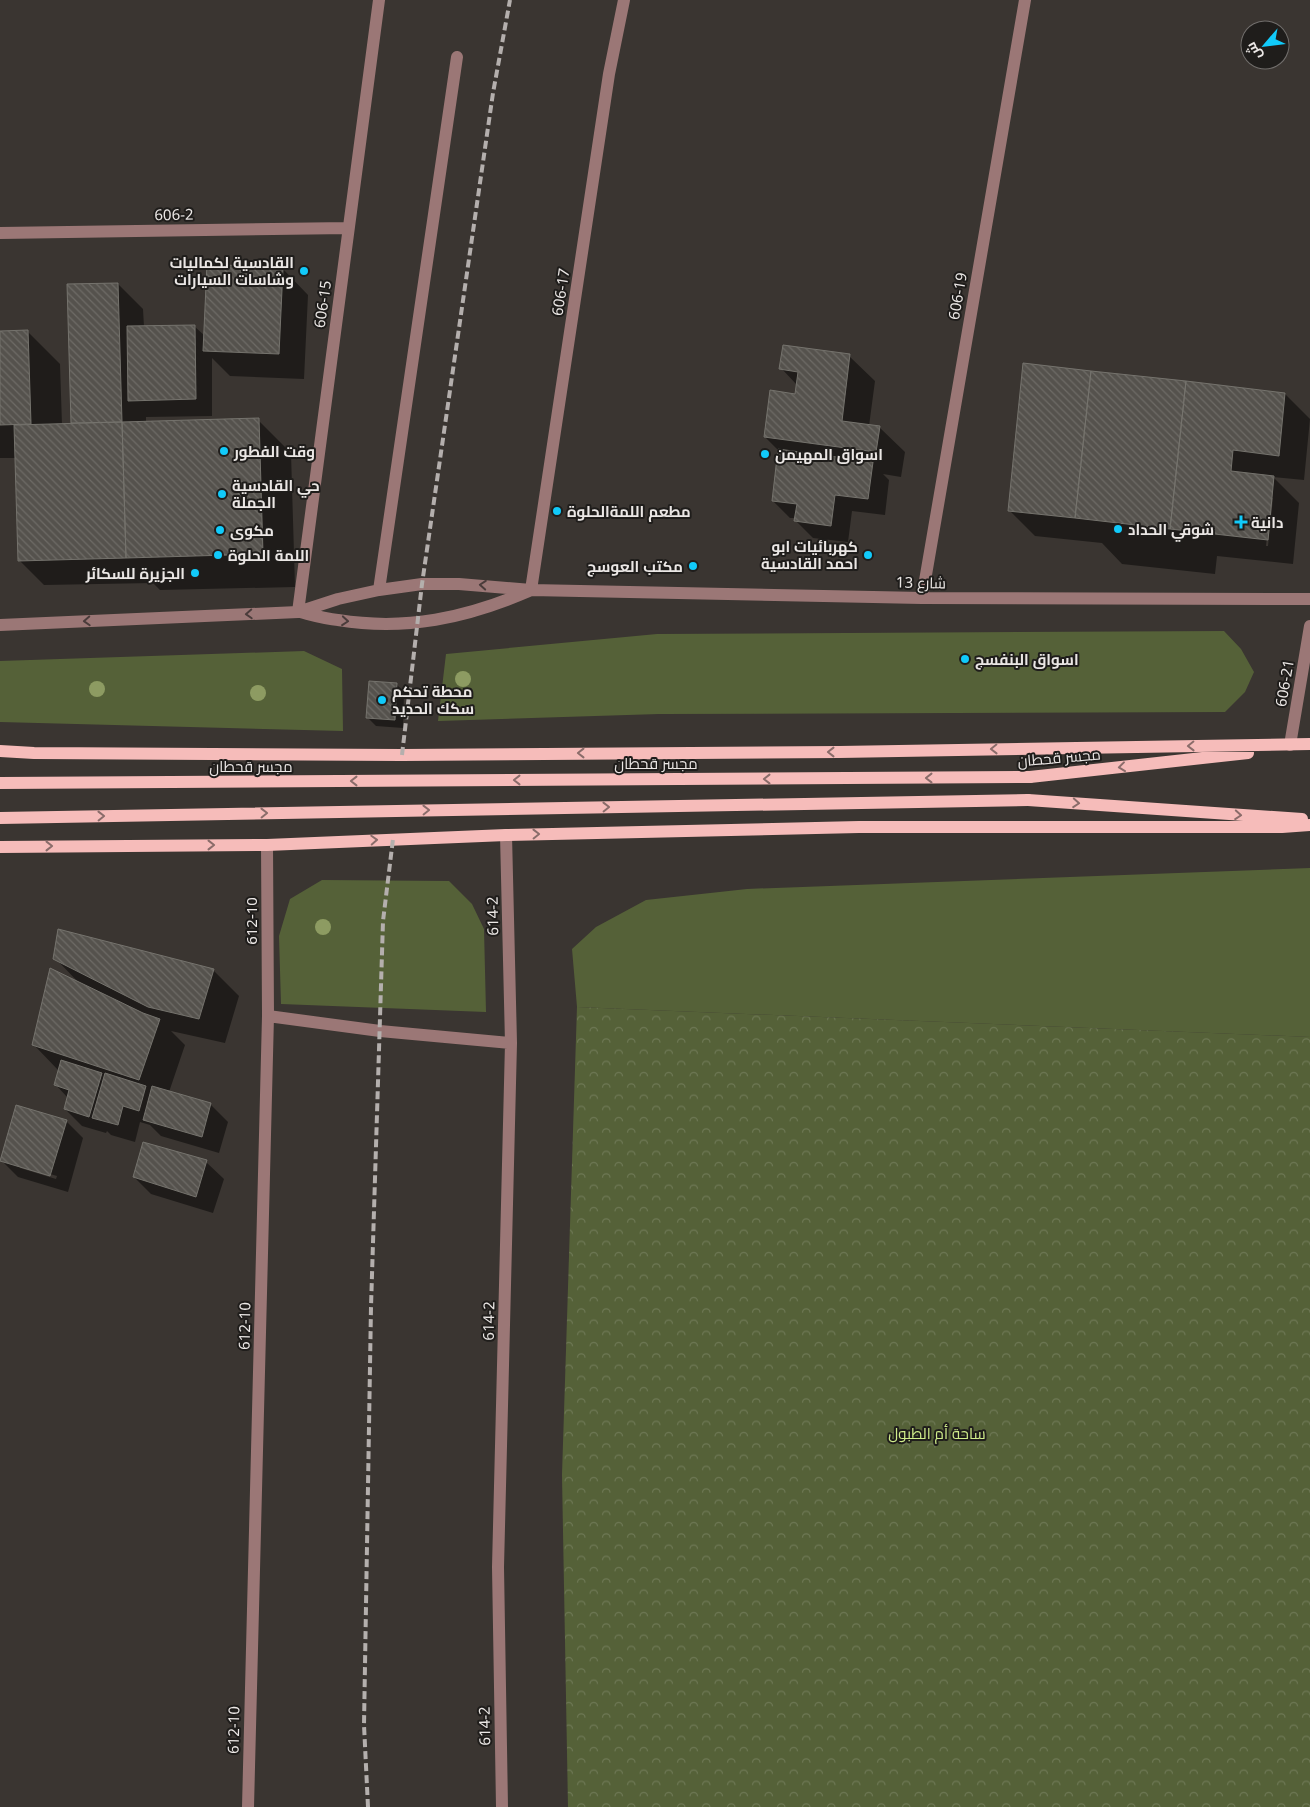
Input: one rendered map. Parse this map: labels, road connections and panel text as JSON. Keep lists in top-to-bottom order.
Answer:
{
  "streets": {
    "main road": ["مجسر قحطان"],
    "street": [
      "606-2",
      "606-17",
      "606-19",
      "606-15",
      "شارع 13",
      "606-21",
      "614-2",
      "612-10"
    ]
  },
  "crossings": [
    ["606-2", "606-15"],
    ["606-17", "شارع 13"],
    ["606-19", "شارع 13"],
    ["606-15", "شارع 13"]
  ],
  "parks": ["ساحة أم الطبول"],
  "places": {
    "other": [
      "القادسية لكماليات وشاسات السيارات",
      "وقت الفطور",
      "اسواق المهيمن",
      "حي القادسية الجملة",
      "مطعم اللمةالحلوة",
      "شوقي الحداد",
      "مكوى",
      "اللمة الحلوة",
      "كهربائيات ابو احمد القادسية",
      "مكتب العوسج",
      "الجزيرة للسكائر",
      "اسواق البنفسج",
      "محطة تحكم سكك الحديد"
    ],
    "health": ["دانية"]
  },
  "north": "bottom left"
}
